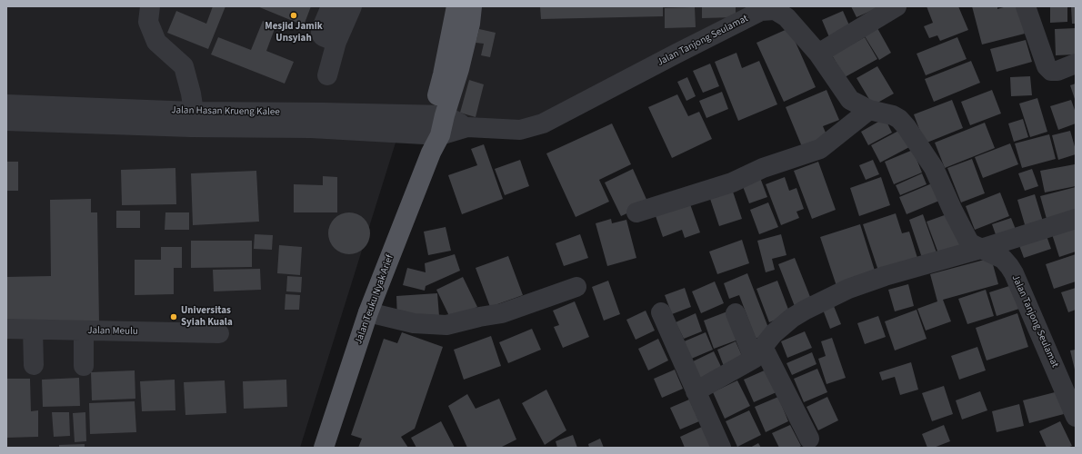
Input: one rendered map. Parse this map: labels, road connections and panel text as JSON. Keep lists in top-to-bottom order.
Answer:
{
  "streets": {
    "main road": ["Jalan Teuku Nyak Arief"],
    "street": ["Jalan Tanjong Seulamat", "Jalan Hasan Krueng Kalee", "Jalan Meulu"]
  },
  "crossings": [
    ["Jalan Tanjong Seulamat", "Jalan Hasan Krueng Kalee"],
    ["Jalan Tanjong Seulamat", "Jalan Teuku Nyak Arief"],
    ["Jalan Hasan Krueng Kalee", "Jalan Teuku Nyak Arief"]
  ],
  "places": ["Mesjid Jamik Unsyiah", "Universitas Syiah Kuala"]
}
